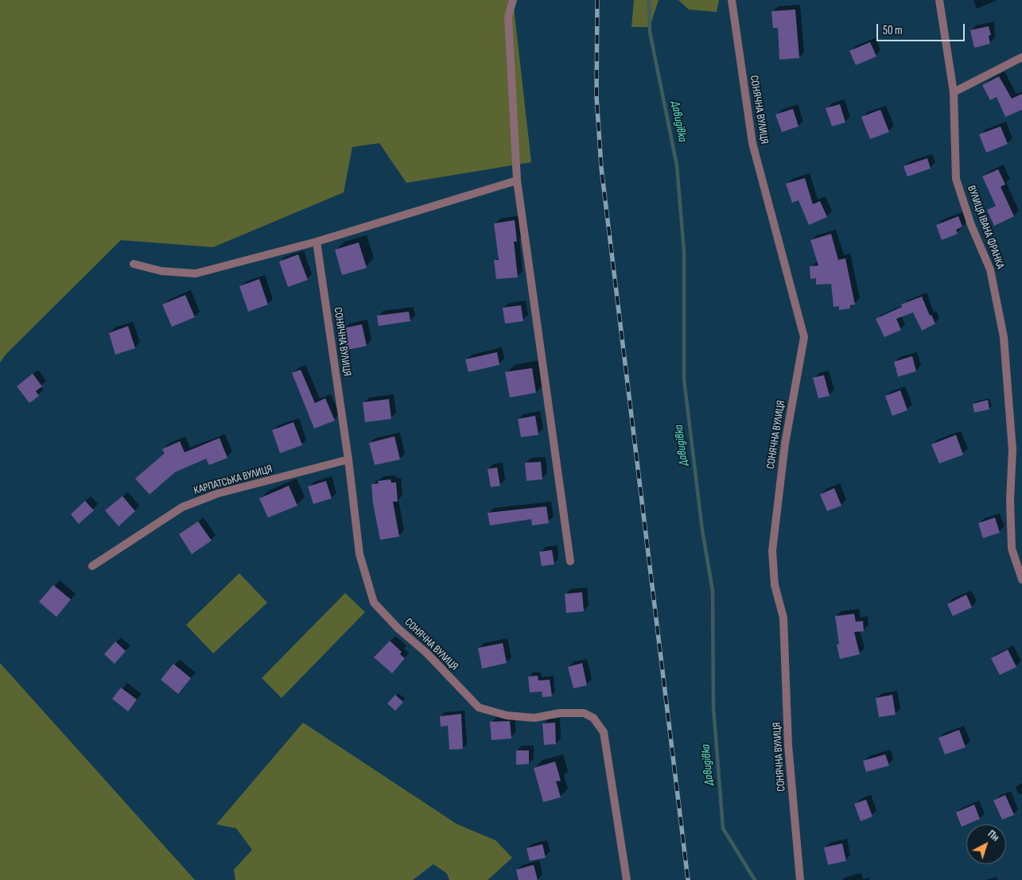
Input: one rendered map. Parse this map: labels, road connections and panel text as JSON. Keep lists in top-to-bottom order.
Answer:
{
  "streets": {
    "street": ["СОНЯЧНА ВУЛИЦЯ", "ВУЛИЦЯ ІВАНА ФРАНКА", "КАРПАТСЬКА ВУЛИЦЯ"]
  },
  "crossings": [
    ["СОНЯЧНА ВУЛИЦЯ", "КАРПАТСЬКА ВУЛИЦЯ"]
  ],
  "water": ["Давидівка"],
  "scale_bar": "50 m",
  "north": "top right"
}
